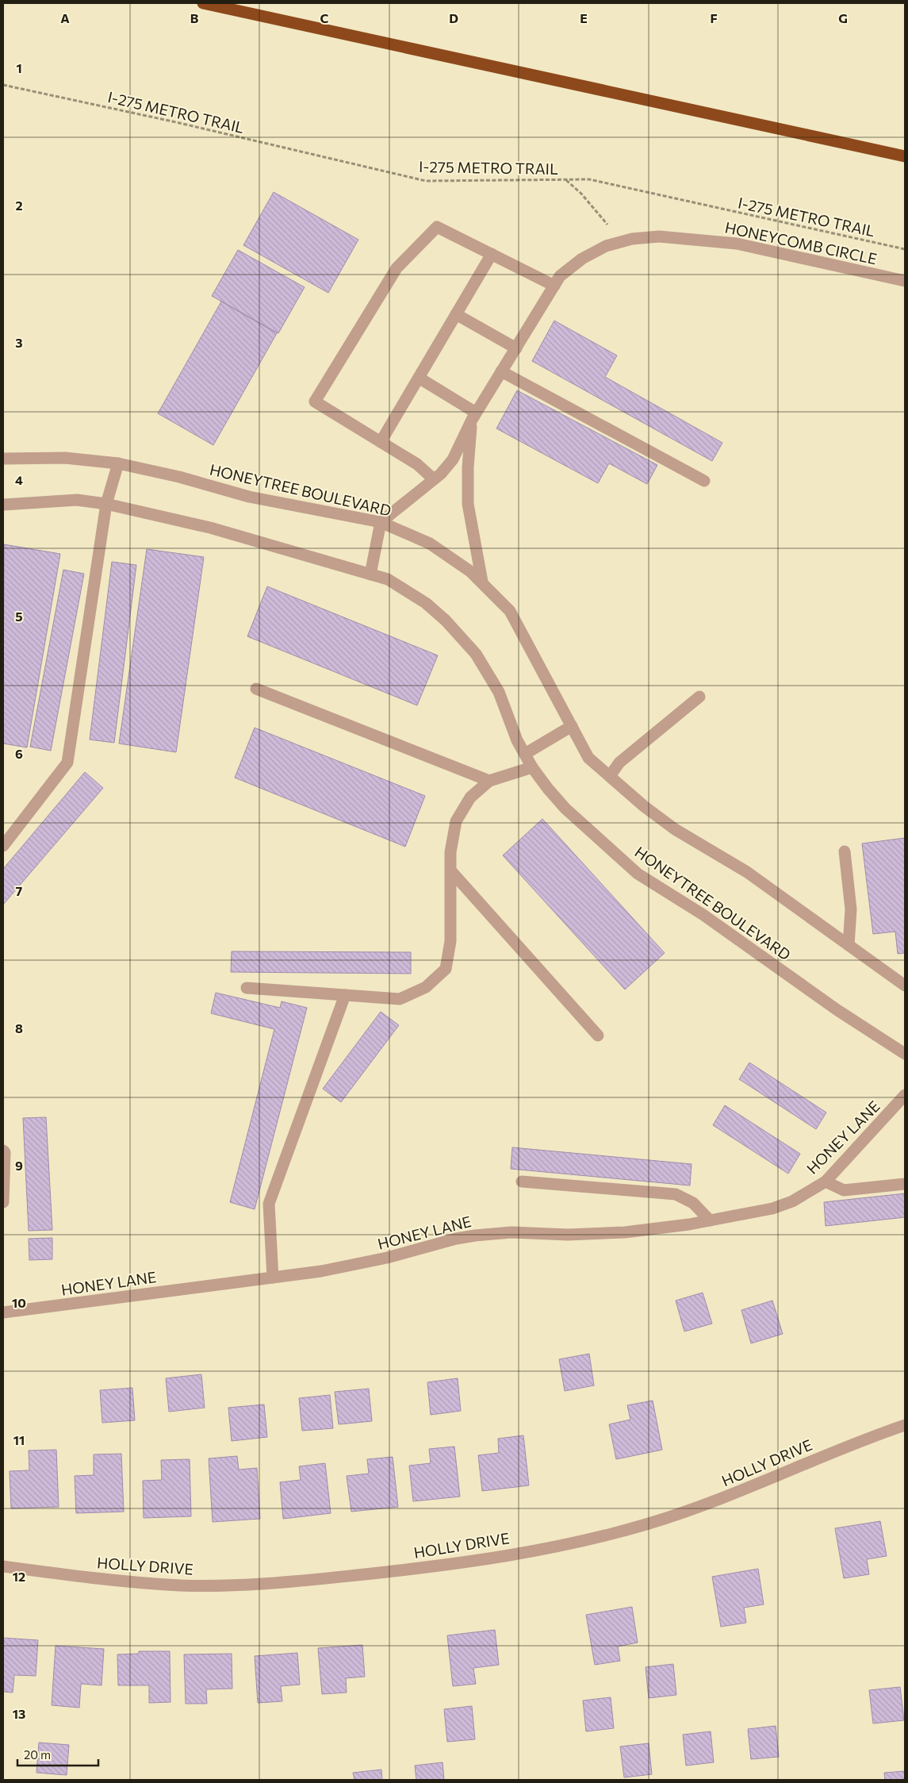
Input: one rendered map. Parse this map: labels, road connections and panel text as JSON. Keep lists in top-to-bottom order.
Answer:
{
  "streets": {
    "street": [
      "HONEYCOMB CIRCLE",
      "HONEYTREE BOULEVARD",
      "HONEY LANE",
      "HOLLY DRIVE"
    ],
    "path": ["I-275 METRO TRAIL"]
  },
  "crossings": [
    ["HONEYCOMB CIRCLE", "HONEYTREE BOULEVARD"]
  ],
  "scale_bar": "20 m",
  "grid": {
    "columns": [
      "A",
      "B",
      "C",
      "D",
      "E",
      "F",
      "G"
    ],
    "rows": [
      "1",
      "2",
      "3",
      "4",
      "5",
      "6",
      "7",
      "8",
      "9",
      "10",
      "11",
      "12",
      "13"
    ]
  }
}
